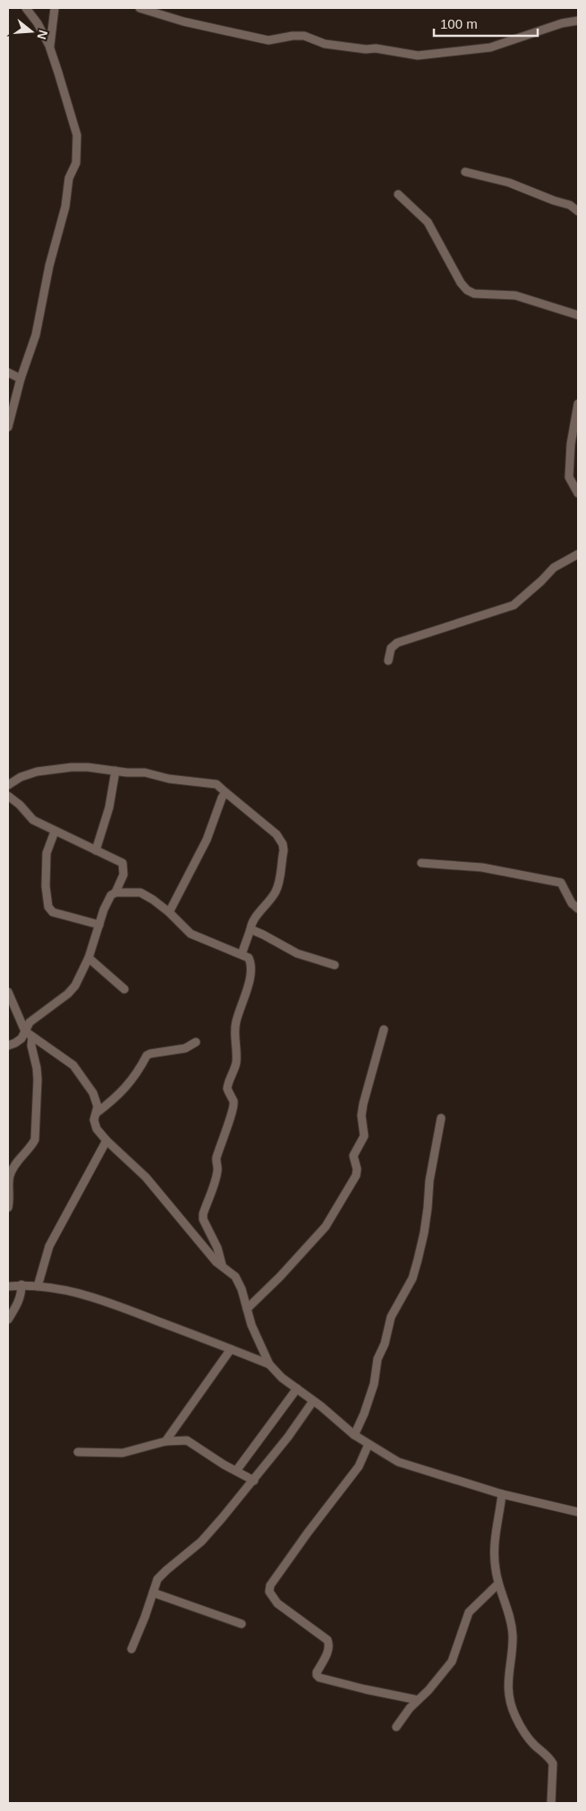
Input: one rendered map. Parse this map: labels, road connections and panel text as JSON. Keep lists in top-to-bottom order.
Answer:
{
  "scale_bar": "100 m",
  "north": "right"
}
